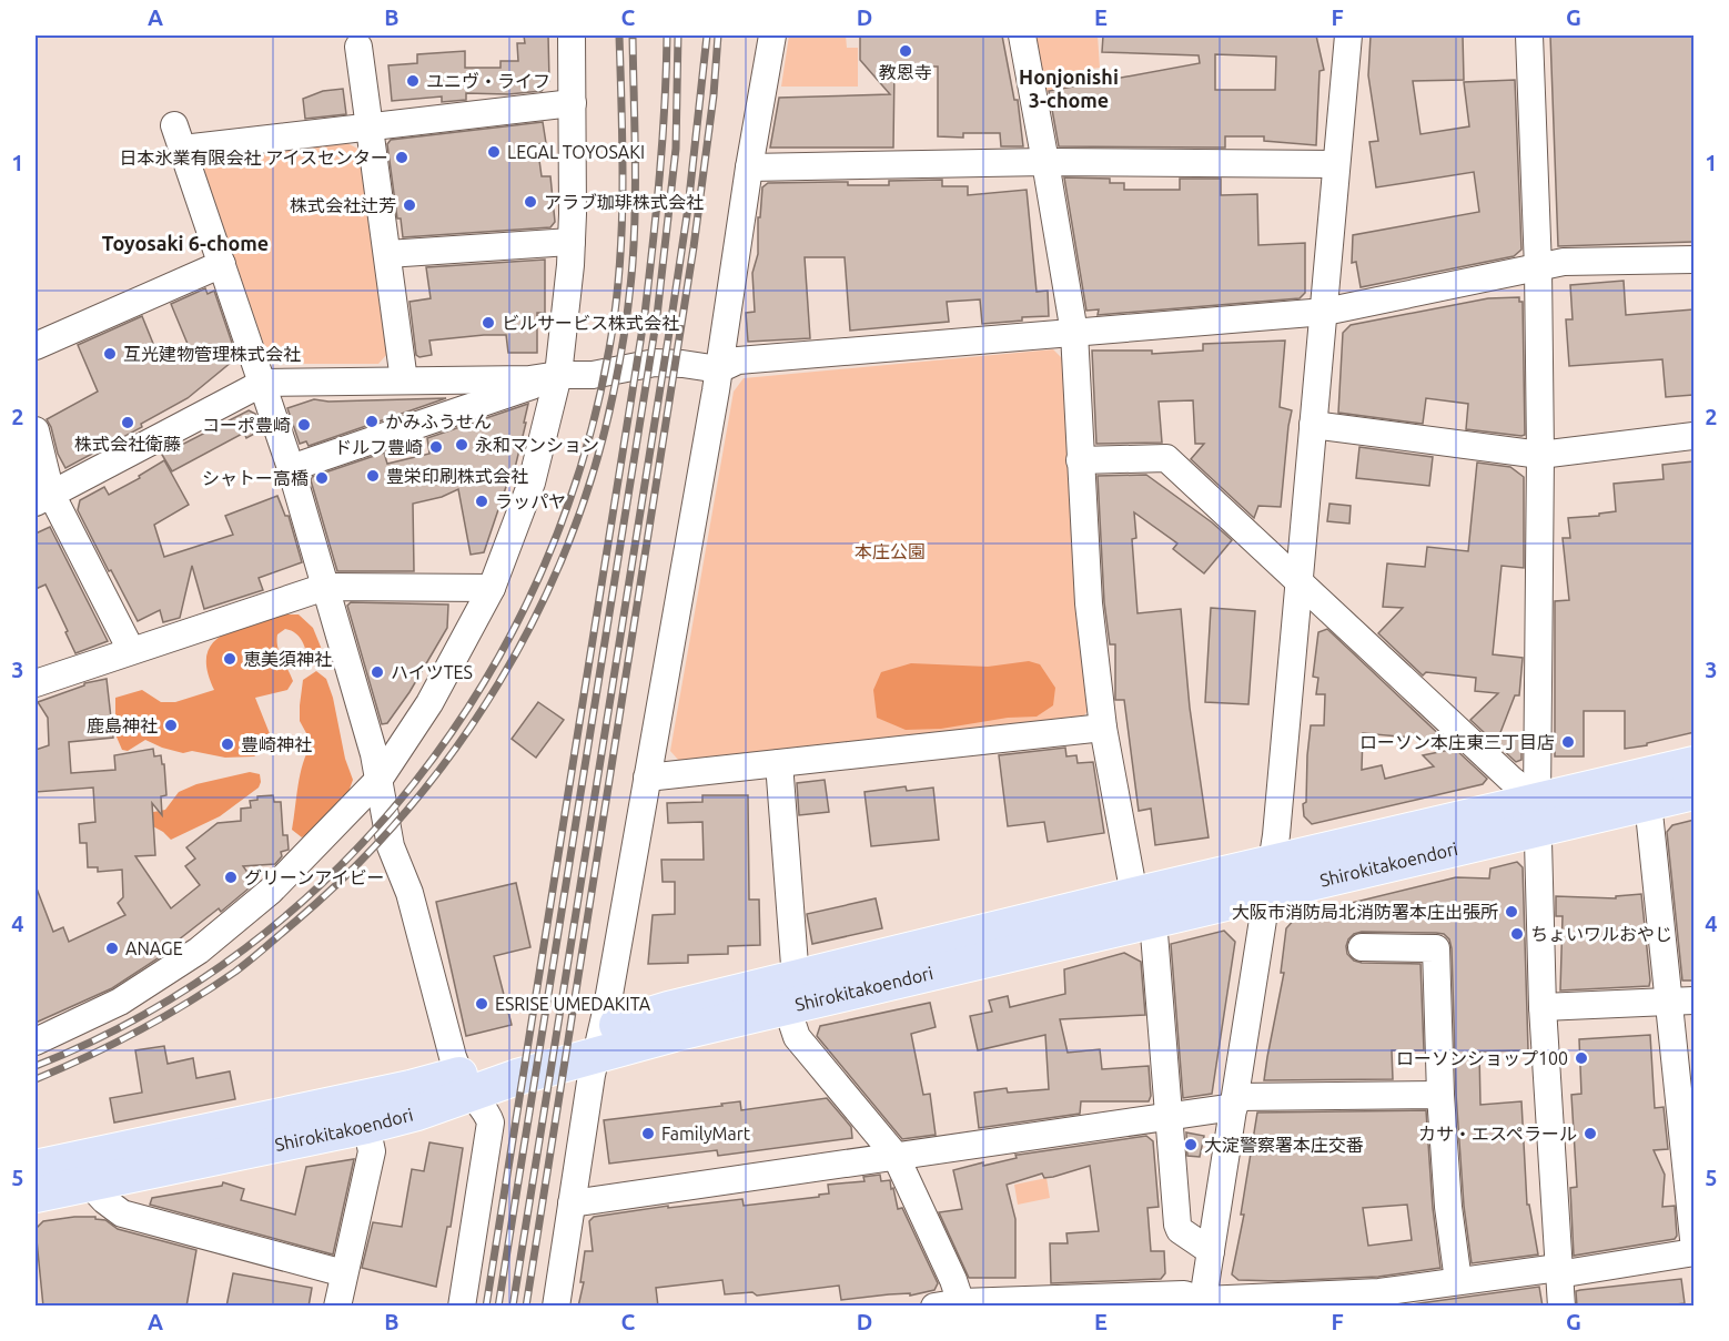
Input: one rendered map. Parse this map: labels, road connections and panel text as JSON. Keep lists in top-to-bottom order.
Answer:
{
  "streets": {
    "main road": ["Shirokitakoendori"]
  },
  "districts": ["Honjonishi 3-chome", "Toyosaki 6-chome"],
  "parks": ["本庄公園"],
  "places": [
    "教恩寺",
    "ユニヴ・ライフ",
    "LEGAL TOYOSAKI",
    "日本氷業有限会社 アイスセンター",
    "アラブ珈琲株式会社",
    "株式会社辻芳",
    "ビルサービス株式会社",
    "互光建物管理株式会社",
    "かみふうせん",
    "株式会社衛藤",
    "コーポ豊崎",
    "永和マンション",
    "ドルフ豊崎",
    "豊栄印刷株式会社",
    "シャトー高橋",
    "ラッパヤ",
    "恵美須神社",
    "ハイツTES",
    "鹿島神社",
    "ローソン本庄東三丁目店",
    "豊崎神社",
    "グリーンアイビー",
    "大阪市消防局北消防署本庄出張所",
    "ちょいワルおやじ",
    "ANAGE",
    "ESRISE UMEDAKITA",
    "ローソンショップ100",
    "FamilyMart",
    "カサ・エスペラール",
    "大淀警察署本庄交番"
  ],
  "grid": {
    "columns": [
      "A",
      "B",
      "C",
      "D",
      "E",
      "F",
      "G"
    ],
    "rows": [
      "1",
      "2",
      "3",
      "4",
      "5"
    ]
  }
}
